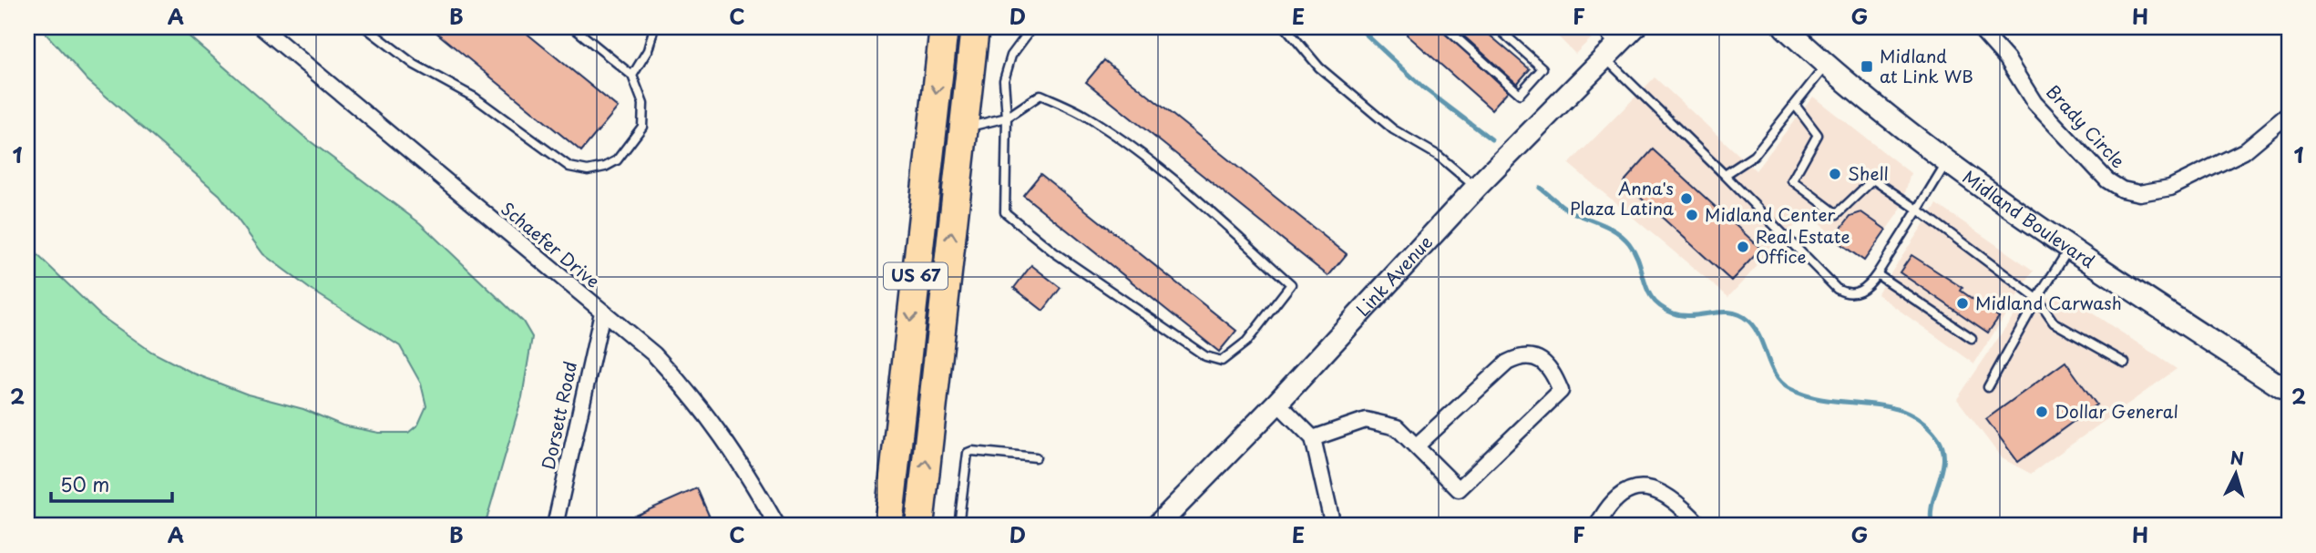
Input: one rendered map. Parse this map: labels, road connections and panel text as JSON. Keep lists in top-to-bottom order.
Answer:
{
  "streets": {
    "highway": ["US 67"],
    "street": [
      "Brady Circle",
      "Midland Boulevard",
      "Schaefer Drive",
      "Link Avenue",
      "Dorsett Road"
    ]
  },
  "crossings": [
    ["Schaefer Drive", "Dorsett Road"]
  ],
  "places": {
    "transit": ["Midland at Link WB"],
    "other": [
      "Shell",
      "Anna's Plaza Latina",
      "Midland Center",
      "Real Estate Office",
      "Midland Carwash",
      "Dollar General"
    ]
  },
  "scale_bar": "50 m",
  "north": "top",
  "grid": {
    "columns": [
      "A",
      "B",
      "C",
      "D",
      "E",
      "F",
      "G",
      "H"
    ],
    "rows": ["1", "2"]
  }
}
